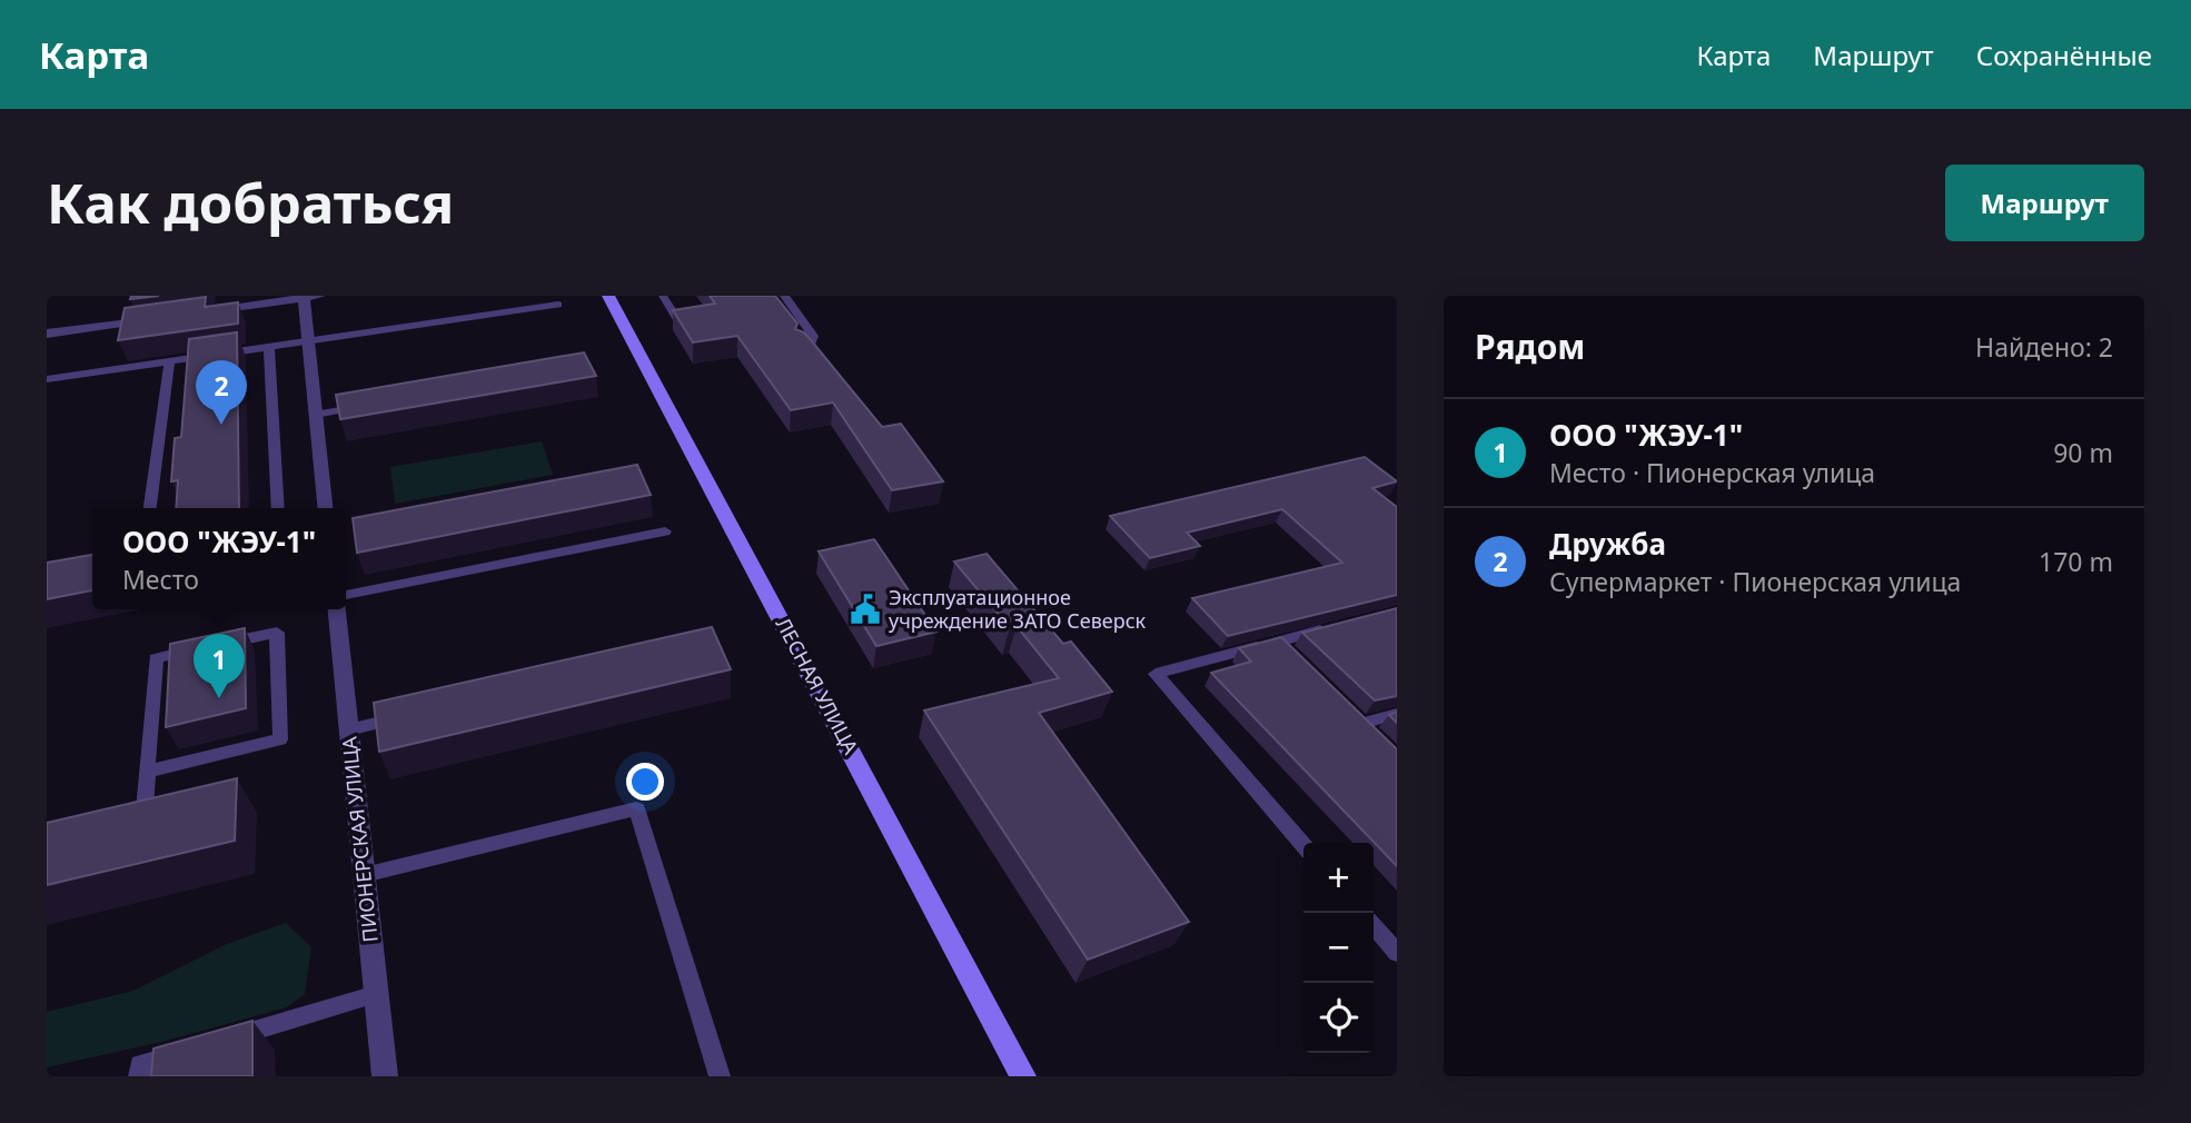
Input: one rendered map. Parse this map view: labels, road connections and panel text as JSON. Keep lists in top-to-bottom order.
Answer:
{
  "streets": {
    "main road": ["ЛЕСНАЯ УЛИЦА"],
    "street": ["ПИОНЕРСКАЯ УЛИЦА"]
  },
  "places": {
    "public building": ["Эксплуатационное учреждение ЗАТО Северск"]
  },
  "page": {
    "header": "Карта",
    "nav": ["Карта", "Маршрут", "Сохранённые"],
    "buttons": "Маршрут",
    "title": "Как добраться",
    "heading": ["Рядом", "Найдено: 2"],
    "pins": ["2", "1"],
    "list": [
      {
        "mark": "1",
        "name": "ООО \"ЖЭУ-1\"",
        "note": "Место · Пионерская улица",
        "value": "90 m"
      },
      {
        "mark": "2",
        "name": "Дружба",
        "note": "Супермаркет · Пионерская улица",
        "value": "170 m"
      }
    ],
    "popup": ["ООО \"ЖЭУ-1\"", "Место"],
    "map_buttons": ["+", "−"]
  }
}
